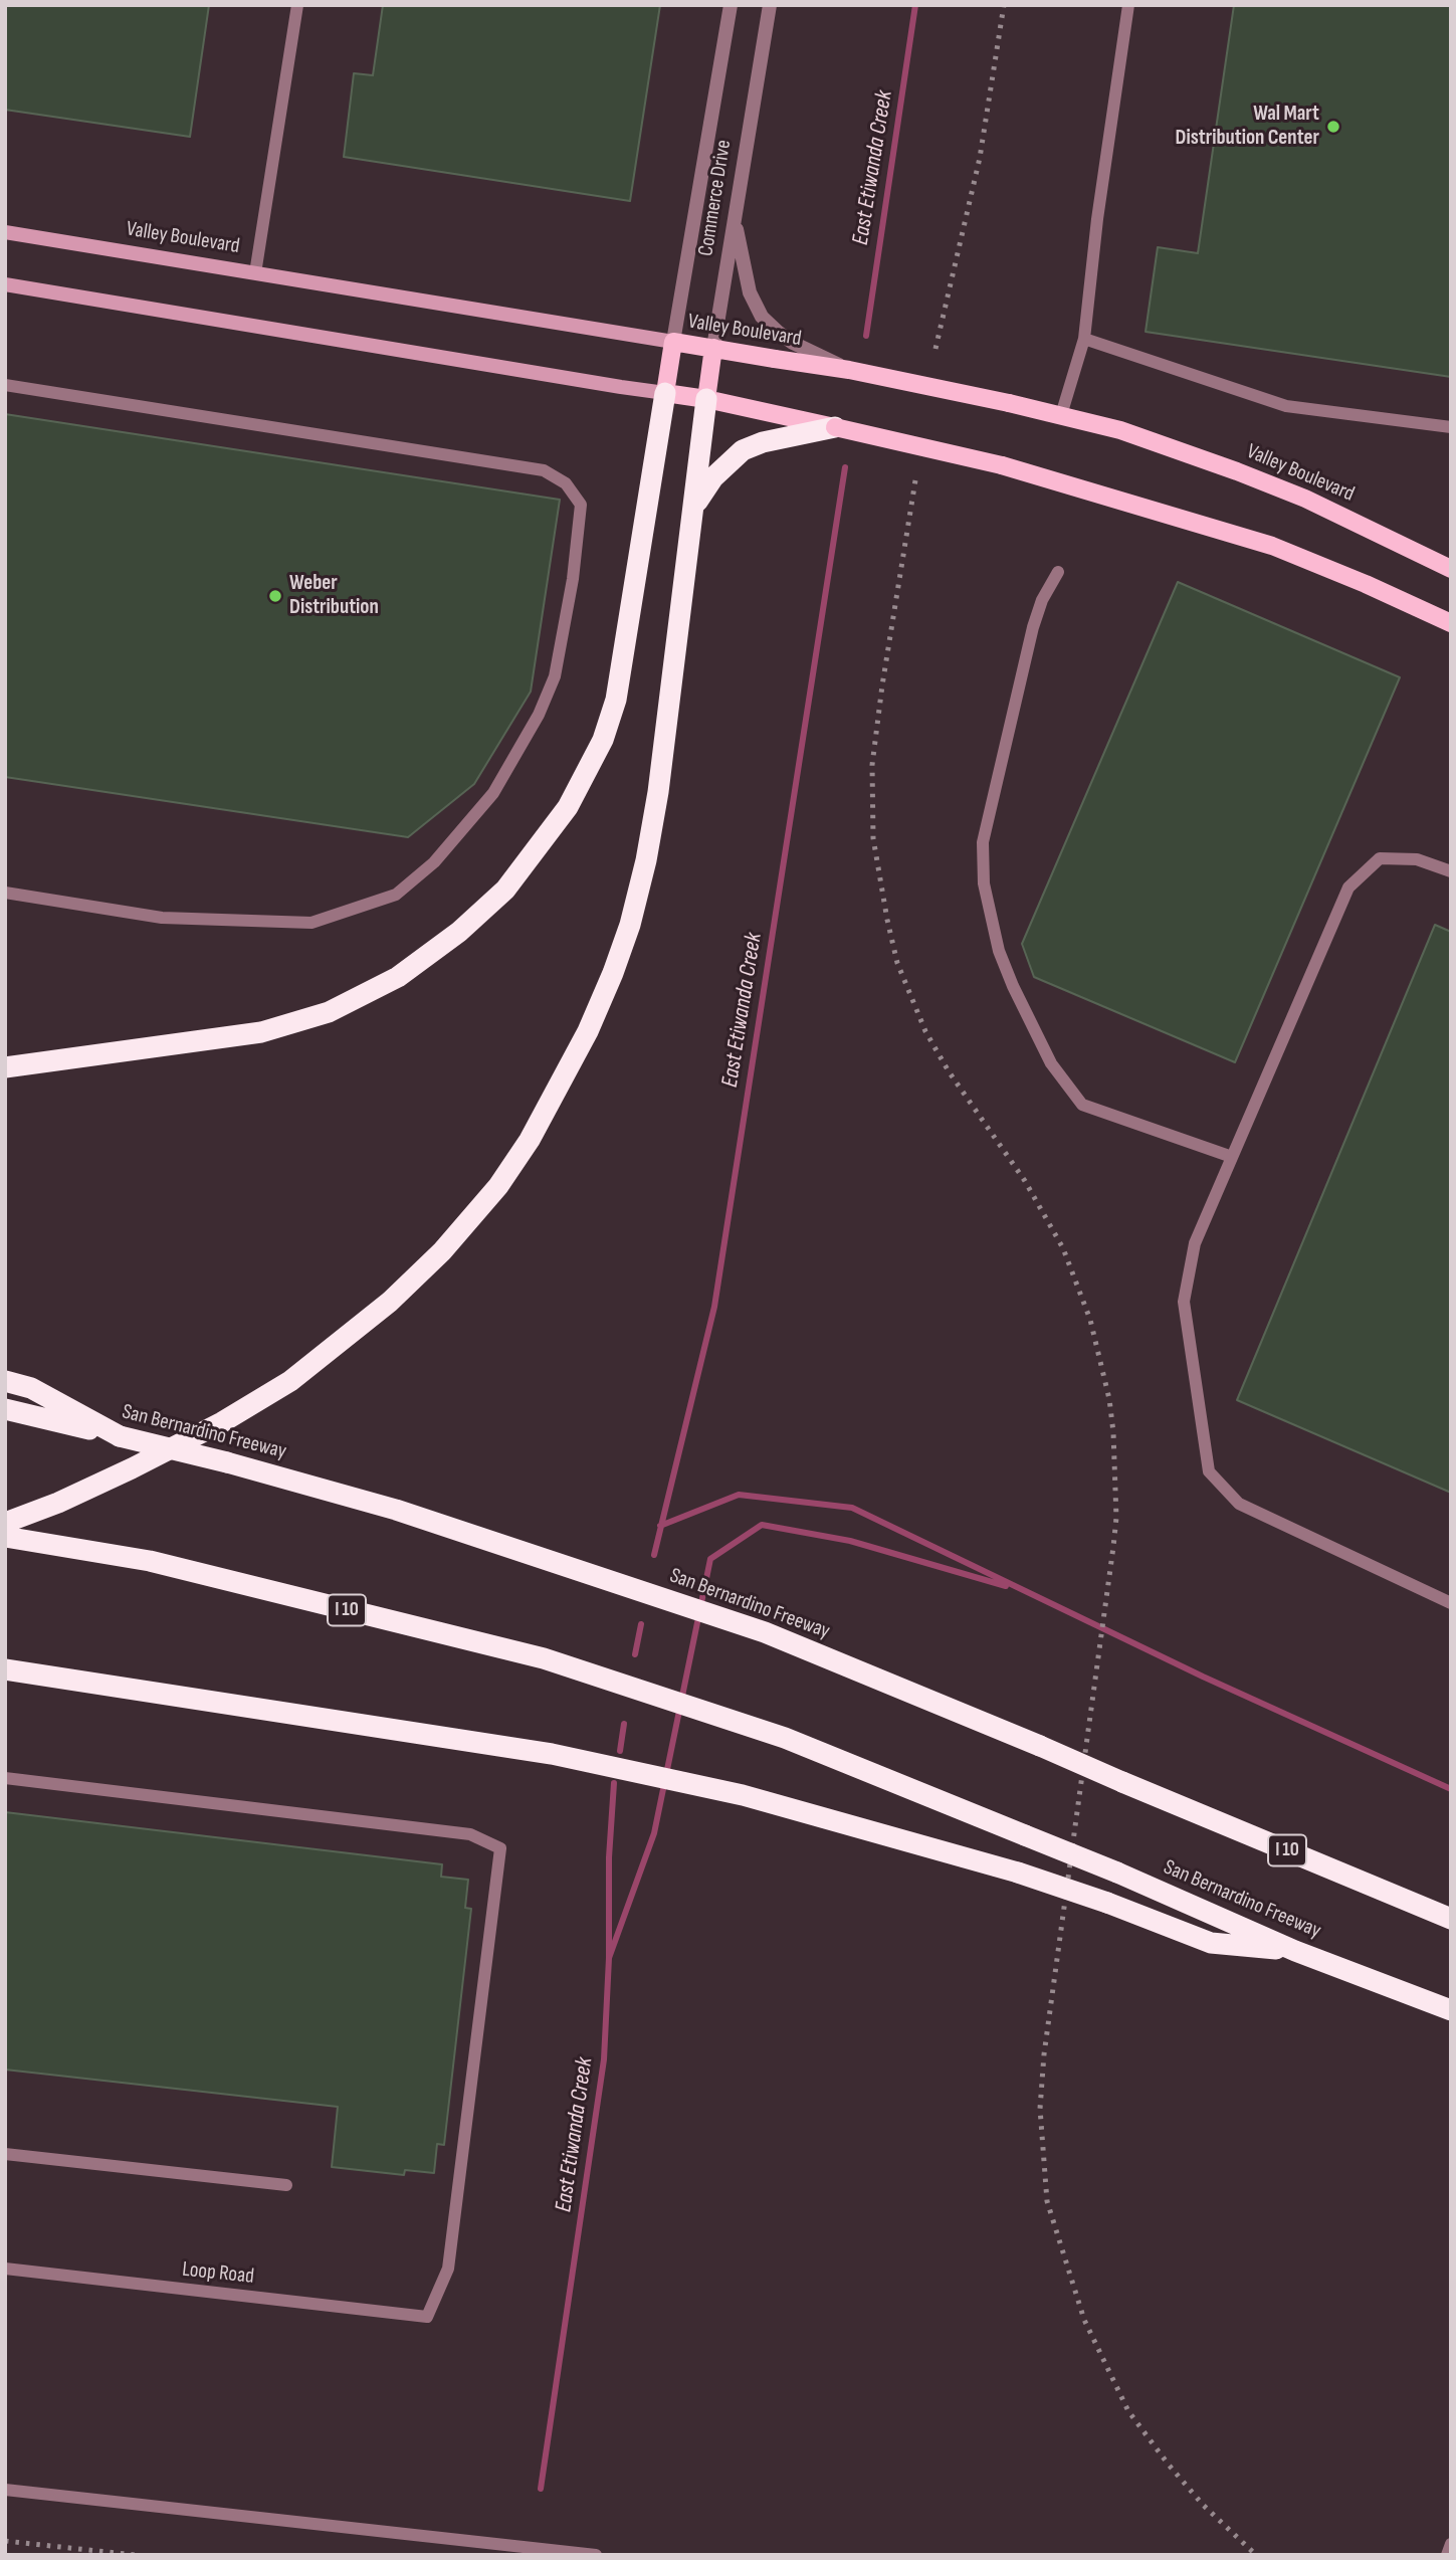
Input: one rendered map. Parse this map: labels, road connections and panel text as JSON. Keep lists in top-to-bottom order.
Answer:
{
  "streets": {
    "highway": ["San Bernardino Freeway", "I 10"],
    "main road": ["Commerce Drive", "Valley Boulevard"],
    "lane": ["Loop Road"]
  },
  "crossings": [
    ["Commerce Drive", "Valley Boulevard"]
  ],
  "water": ["East Etiwanda Creek"],
  "places": ["Wal Mart Distribution Center", "Weber Distribution"]
}
